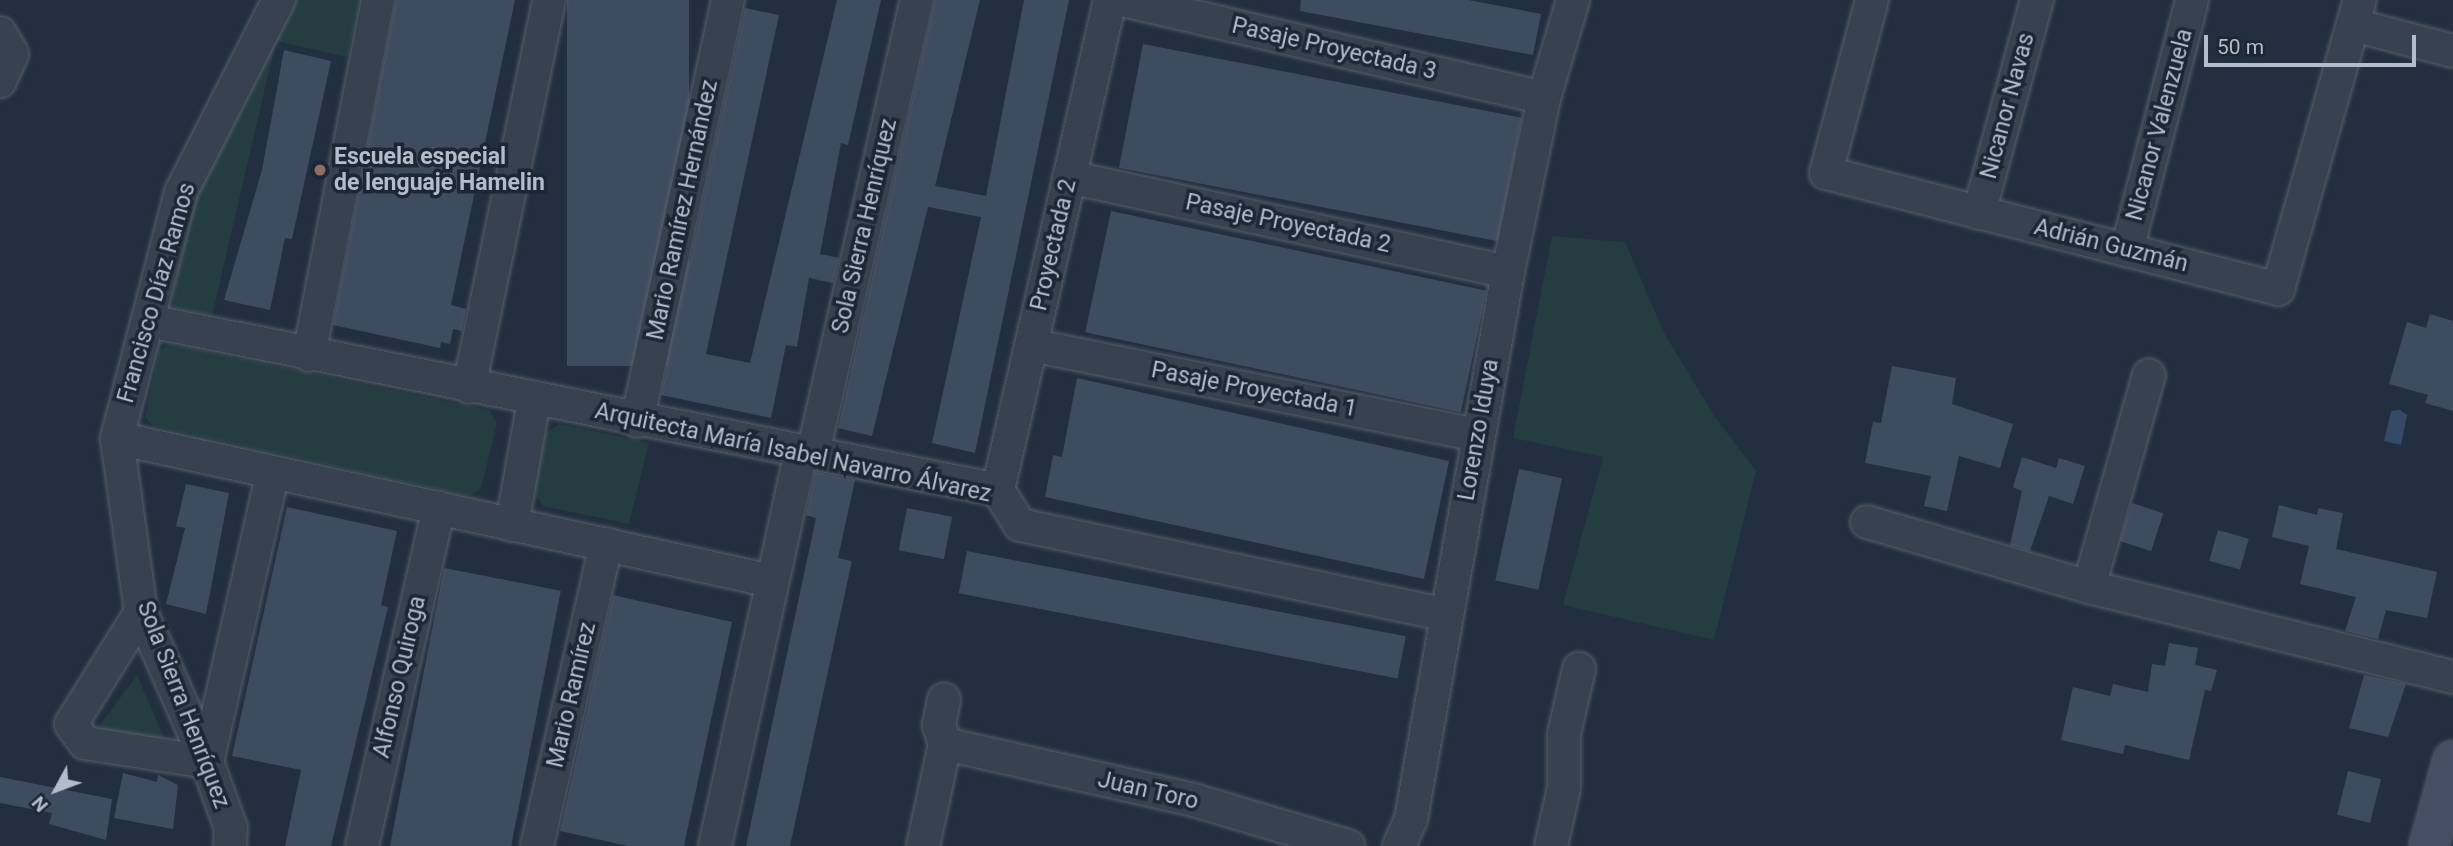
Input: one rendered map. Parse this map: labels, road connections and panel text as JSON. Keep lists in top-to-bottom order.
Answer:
{
  "streets": {
    "street": [
      "Pasaje Proyectada 3",
      "Nicanor Navas",
      "Nicanor Valenzuela",
      "Mario Ramírez Hernández",
      "Pasaje Proyectada 2",
      "Sola Sierra Henríquez",
      "Proyectada 2",
      "Adrián Guzmán",
      "Francisco Díaz Ramos",
      "Pasaje Proyectada 1",
      "Lorenzo Iduya",
      "Arquitecta María Isabel Navarro Álvarez",
      "Alfonso Quiroga",
      "Mario Ramírez",
      "Juan Toro"
    ]
  },
  "crossings": [
    ["Pasaje Proyectada 3", "Lorenzo Iduya"],
    ["Nicanor Navas", "Adrián Guzmán"],
    ["Nicanor Valenzuela", "Adrián Guzmán"],
    ["Mario Ramírez Hernández", "Arquitecta María Isabel Navarro Álvarez"],
    ["Pasaje Proyectada 2", "Proyectada 2"],
    ["Pasaje Proyectada 2", "Lorenzo Iduya"],
    ["Sola Sierra Henríquez", "Francisco Díaz Ramos"],
    ["Sola Sierra Henríquez", "Arquitecta María Isabel Navarro Álvarez"],
    ["Proyectada 2", "Pasaje Proyectada 1"],
    ["Proyectada 2", "Arquitecta María Isabel Navarro Álvarez"],
    ["Francisco Díaz Ramos", "Arquitecta María Isabel Navarro Álvarez"],
    ["Pasaje Proyectada 1", "Lorenzo Iduya"],
    ["Lorenzo Iduya", "Arquitecta María Isabel Navarro Álvarez"]
  ],
  "places": ["Escuela especial de lenguaje Hamelin"],
  "scale_bar": "50 m",
  "north": "bottom left"
}
